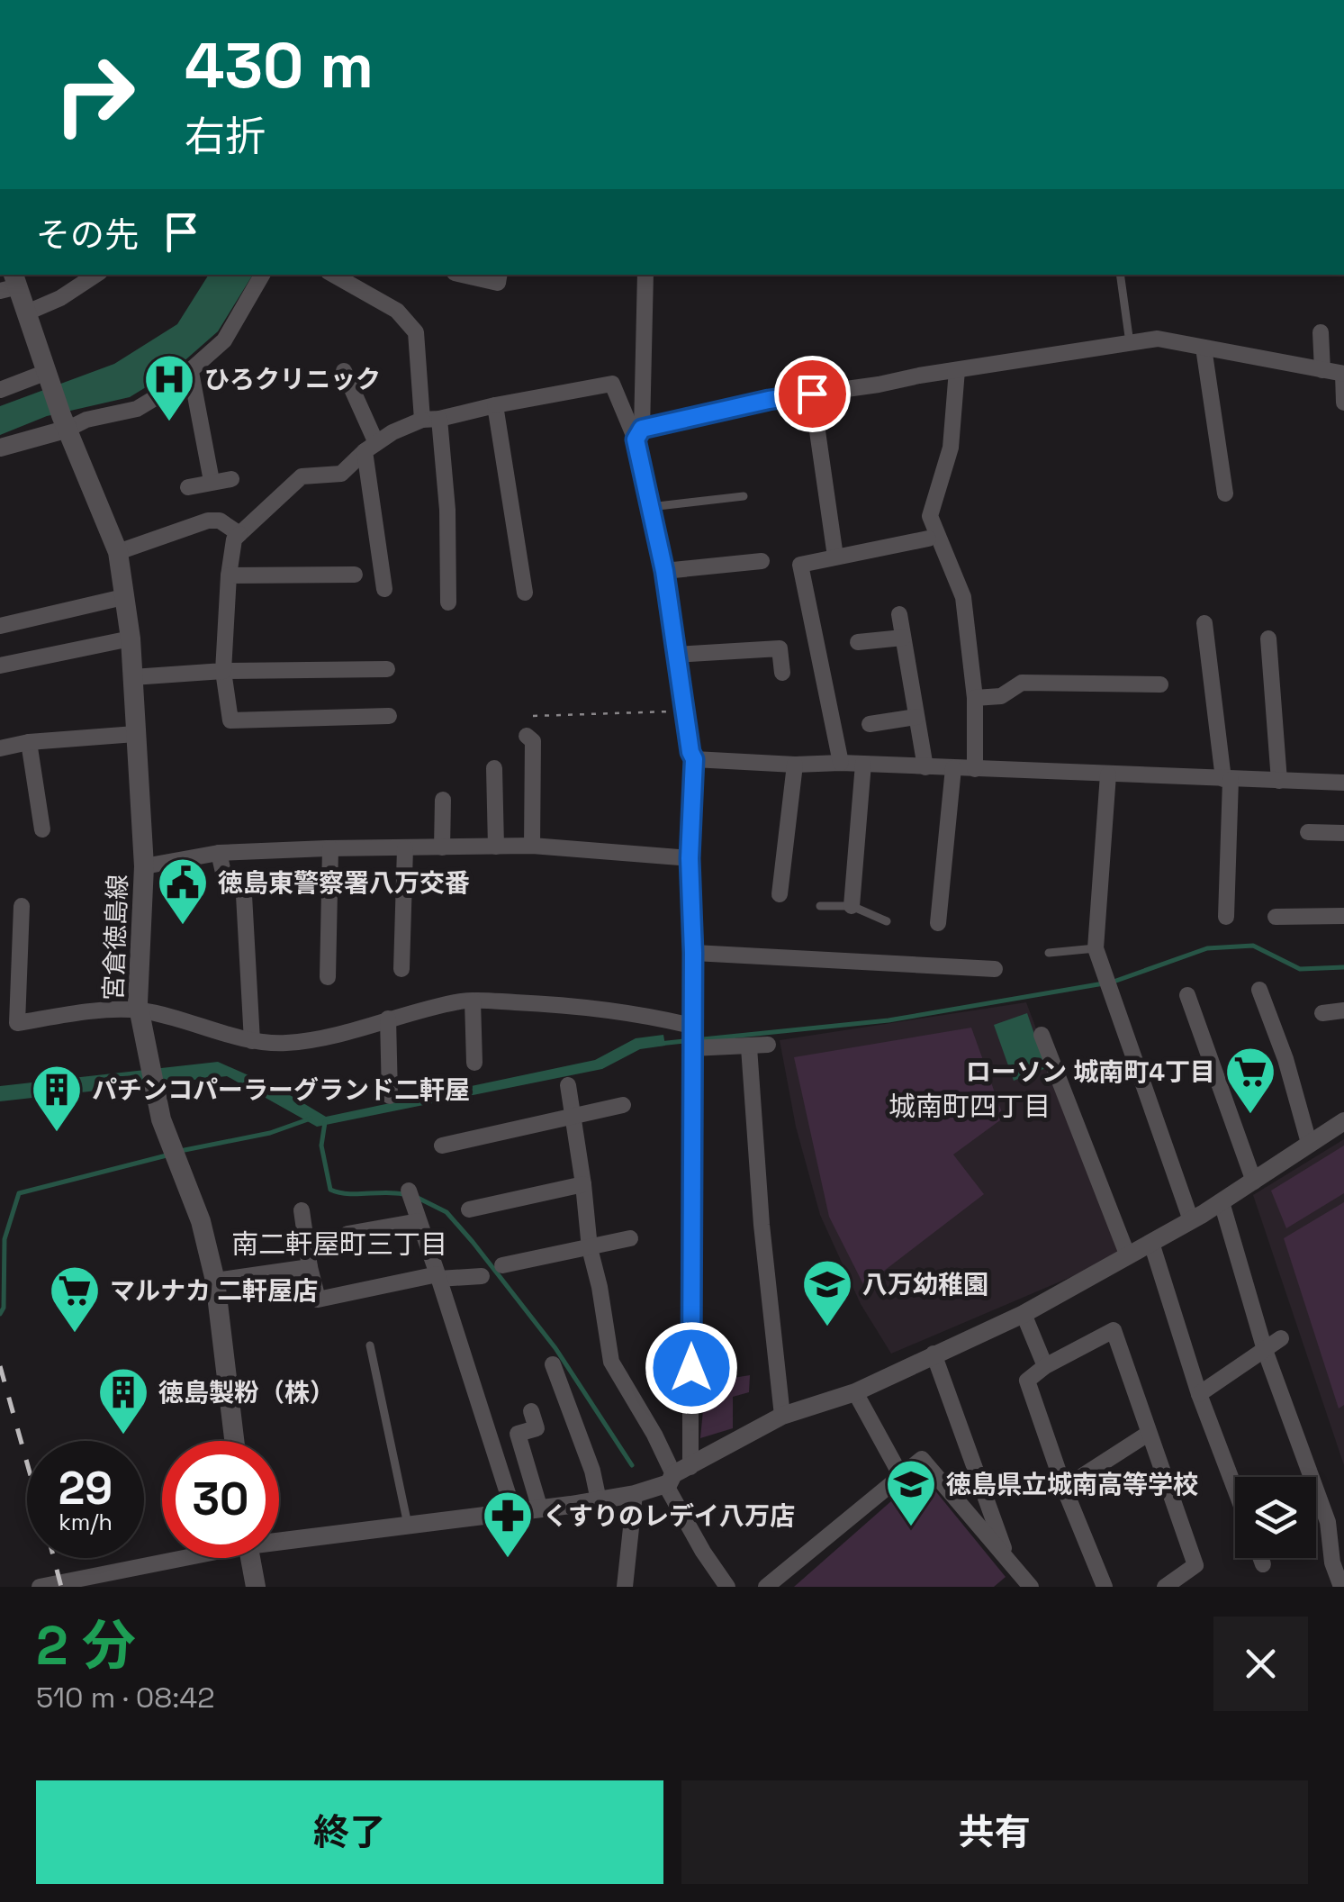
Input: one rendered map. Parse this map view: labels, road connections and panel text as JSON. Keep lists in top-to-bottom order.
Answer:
{
  "streets": {
    "main road": ["宮倉徳島線"]
  },
  "districts": ["城南町四丁目", "南二軒屋町三丁目"],
  "places": {
    "hospital": ["ひろクリニック"],
    "public building": ["徳島東警察署八万交番"],
    "supermarket": ["ローソン 城南町4丁目", "マルナカ 二軒屋店"],
    "building": ["パチンコパーラーグランド二軒屋", "徳島製粉（株）"],
    "school or university": ["八万幼稚園", "徳島県立城南高等学校"],
    "pharmacy": ["くすりのレデイ八万店"]
  },
  "page": {
    "turn": ["430 m", "右折"],
    "then": "その先",
    "speed": "29 km/h",
    "limit": "30",
    "heading": ["2 分", "510 m · 08:42"],
    "buttons": ["終了", "共有"]
  }
}
